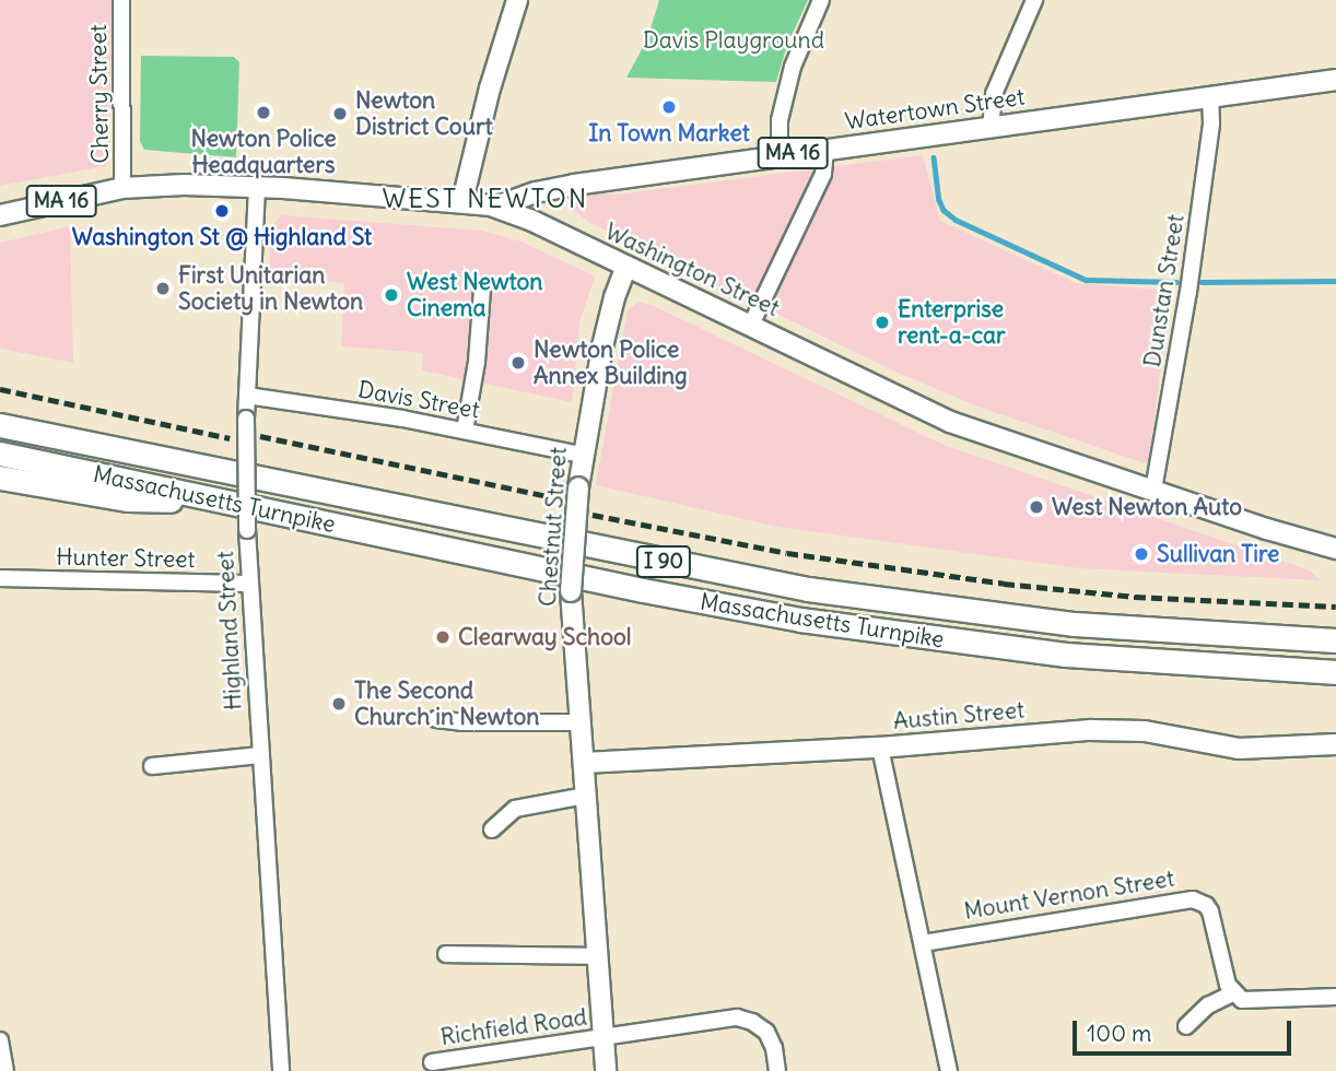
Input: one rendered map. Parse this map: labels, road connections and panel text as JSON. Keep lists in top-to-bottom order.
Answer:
{
  "streets": {
    "highway": ["Massachusetts Turnpike", "I 90"],
    "main road": [
      "Watertown Street",
      "MA 16",
      "Washington Street",
      "Chestnut Street",
      "Austin Street"
    ],
    "street": [
      "Cherry Street",
      "Dunstan Street",
      "Davis Street",
      "Hunter Street",
      "Highland Street",
      "Mount Vernon Street",
      "Richfield Road"
    ]
  },
  "crossings": [
    ["Cherry Street", "Washington Street"],
    ["Watertown Street", "Washington Street"],
    ["Watertown Street", "Dunstan Street"],
    ["Washington Street", "Dunstan Street"],
    ["Washington Street", "Chestnut Street"],
    ["Washington Street", "Highland Street"],
    ["Davis Street", "Chestnut Street"],
    ["Davis Street", "Highland Street"],
    ["Chestnut Street", "Austin Street"],
    ["Chestnut Street", "Richfield Road"],
    ["Hunter Street", "Highland Street"]
  ],
  "districts": ["WEST NEWTON"],
  "parks": ["Davis Playground"],
  "places": [
    "In Town Market",
    "Newton Police Headquarters",
    "Newton District Court",
    "Washington St @ Highland St",
    "First Unitarian Society in Newton",
    "West Newton Cinema",
    "Enterprise rent-a-car",
    "Newton Police Annex Building",
    "West Newton Auto",
    "Sullivan Tire",
    "Clearway School",
    "The Second Church in Newton"
  ],
  "scale_bar": "100 m"
}
